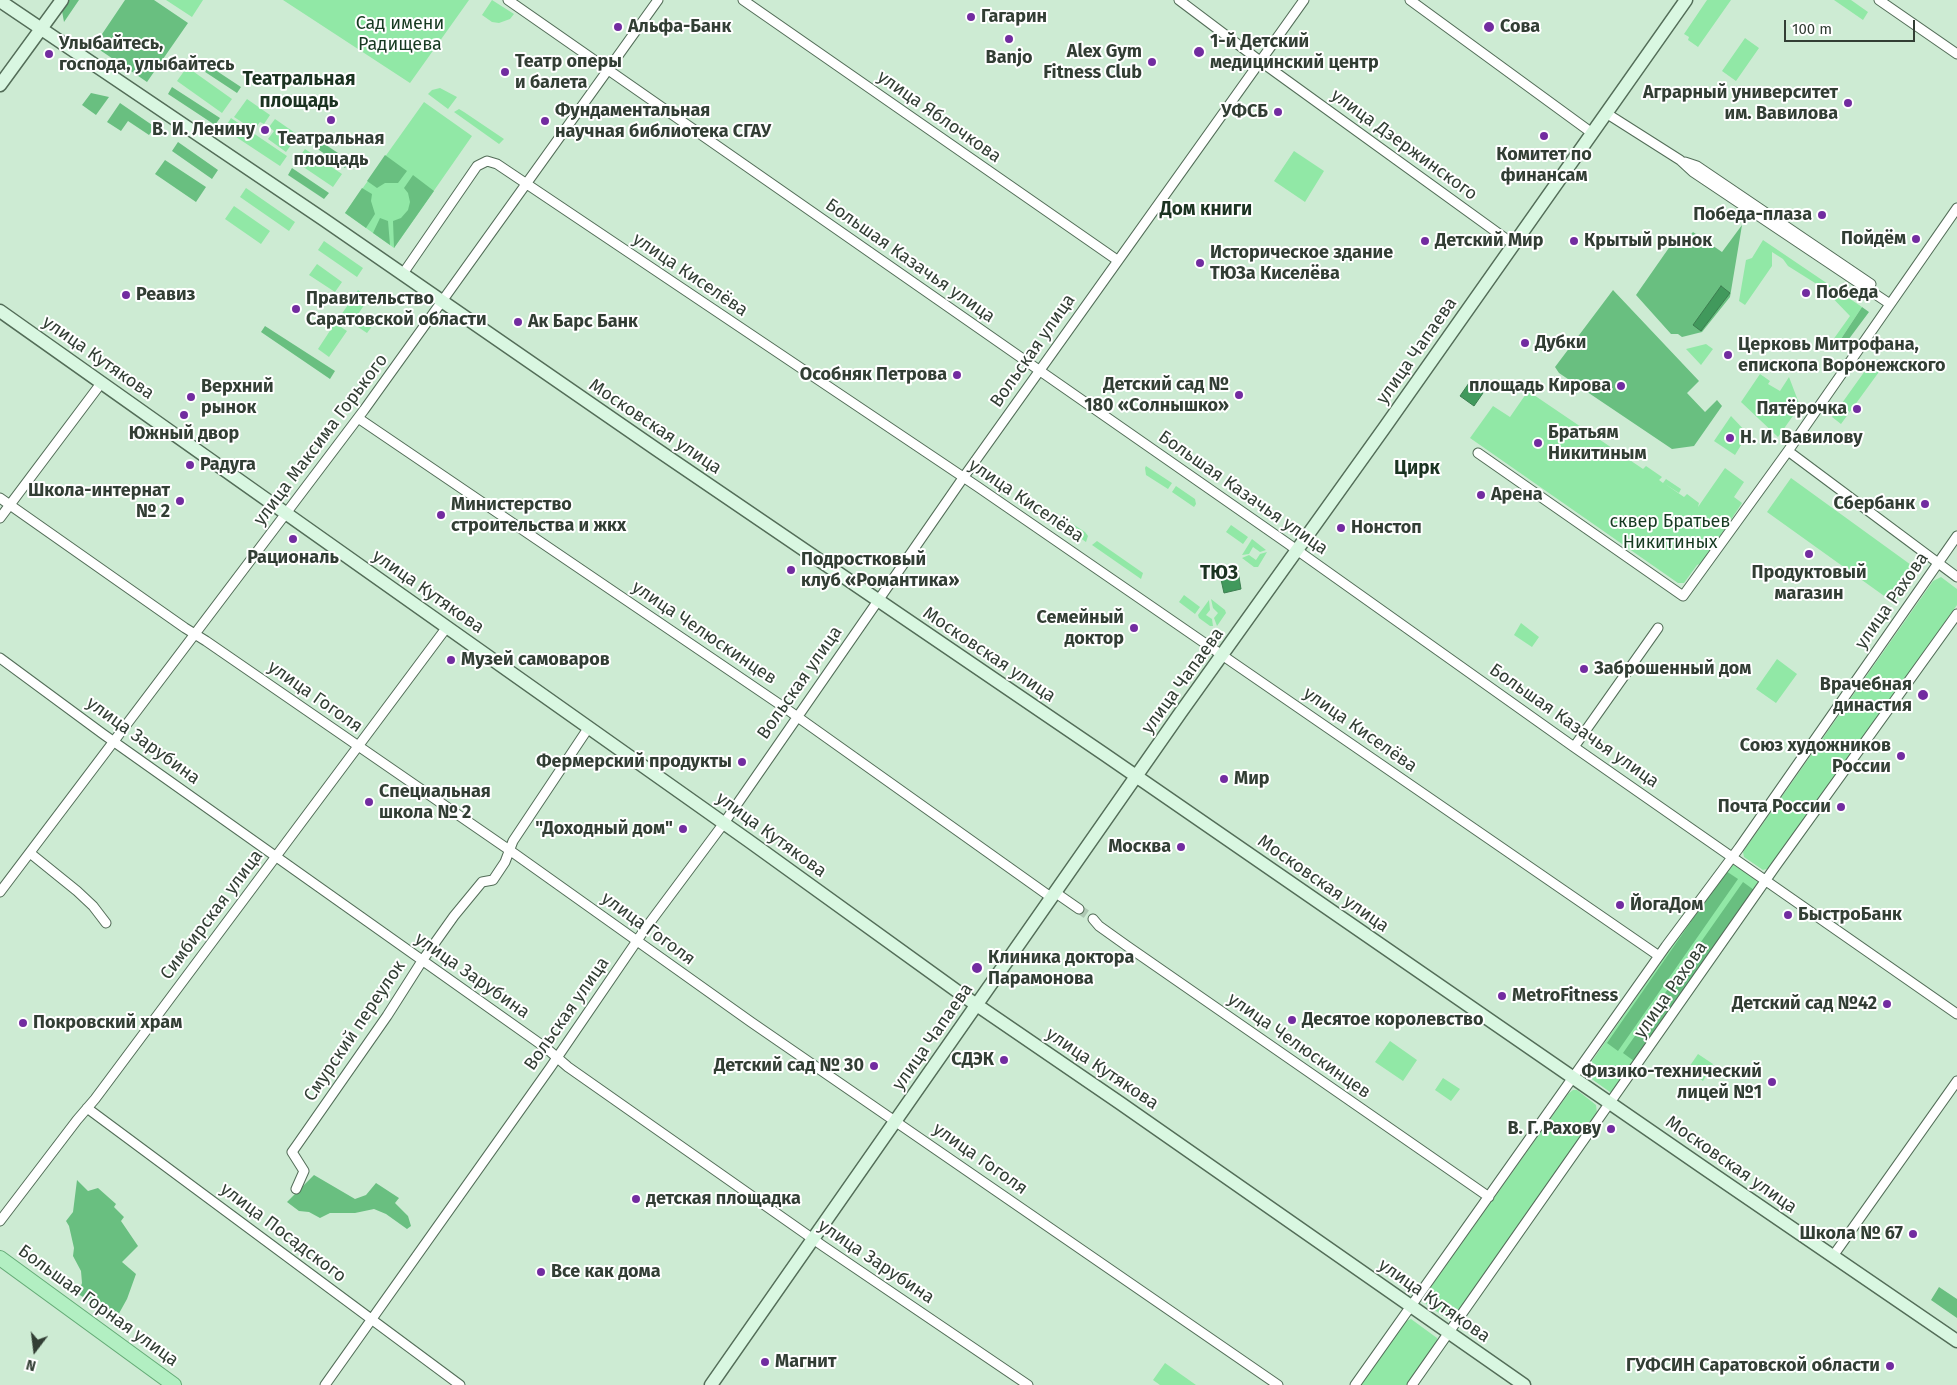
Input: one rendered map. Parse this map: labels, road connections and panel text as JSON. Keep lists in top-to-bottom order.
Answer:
{
  "streets": {
    "main road": ["Большая Горная улица"],
    "street": [
      "улица Яблочкова",
      "улица Дзержинского",
      "Большая Казачья улица",
      "улица Киселёва",
      "Вольская улица",
      "улица Чапаева",
      "улица Кутякова",
      "Московская улица",
      "улица Максима Горького",
      "улица Рахова",
      "улица Челюскинцев",
      "улица Гоголя",
      "улица Зарубина",
      "Симбирская улица",
      "Смурский переулок",
      "улица Посадского"
    ]
  },
  "crossings": [
    ["улица Яблочкова", "Вольская улица"],
    ["улица Дзержинского", "Вольская улица"],
    ["улица Дзержинского", "улица Чапаева"],
    ["Большая Казачья улица", "Вольская улица"],
    ["Большая Казачья улица", "улица Чапаева"],
    ["Большая Казачья улица", "улица Максима Горького"],
    ["Большая Казачья улица", "улица Рахова"],
    ["улица Киселёва", "Вольская улица"],
    ["улица Киселёва", "улица Чапаева"],
    ["улица Киселёва", "Московская улица"],
    ["улица Киселёва", "улица Максима Горького"],
    ["улица Киселёва", "улица Рахова"],
    ["Вольская улица", "улица Кутякова"],
    ["Вольская улица", "Московская улица"],
    ["Вольская улица", "улица Челюскинцев"],
    ["Вольская улица", "улица Гоголя"],
    ["Вольская улица", "улица Зарубина"],
    ["Вольская улица", "улица Посадского"],
    ["улица Чапаева", "улица Кутякова"],
    ["улица Чапаева", "Московская улица"],
    ["улица Чапаева", "улица Челюскинцев"],
    ["улица Чапаева", "улица Гоголя"],
    ["улица Чапаева", "улица Зарубина"],
    ["улица Кутякова", "улица Максима Горького"],
    ["улица Кутякова", "улица Рахова"],
    ["улица Кутякова", "Симбирская улица"],
    ["улица Кутякова", "Смурский переулок"],
    ["Московская улица", "улица Максима Горького"],
    ["Московская улица", "улица Рахова"],
    ["улица Максима Горького", "улица Челюскинцев"],
    ["улица Максима Горького", "улица Гоголя"],
    ["улица Максима Горького", "улица Зарубина"],
    ["улица Гоголя", "Симбирская улица"],
    ["улица Гоголя", "Смурский переулок"],
    ["улица Зарубина", "Симбирская улица"],
    ["улица Зарубина", "Смурский переулок"],
    ["Симбирская улица", "улица Посадского"]
  ],
  "districts": [
    "Театральная площадь",
    "Дом книги",
    "Цирк",
    "ТЮЗ"
  ],
  "parks": ["Сад имени Радищева", "сквер Братьев Никитиных"],
  "places": [
    "Гагарин",
    "Альфа-Банк",
    "Сова",
    "Banjo",
    "1-й Детский медицинский центр",
    "Улыбайтесь, господа, улыбайтесь",
    "Alex Gym Fitness Club",
    "Театр оперы и балета",
    "Аграрный университет им. Вавилова",
    "УФСБ",
    "Театральная площадь",
    "Фундаментальная научная библиотека СГАУ",
    "В. И. Ленину",
    "Комитет по финансам",
    "Победа-плаза",
    "Пойдём",
    "Детский Мир",
    "Крытый рынок",
    "Историческое здание ТЮЗа Киселёва",
    "Победа",
    "Реавиз",
    "Правительство Саратовской области",
    "Ак Барс Банк",
    "Дубки",
    "Церковь Митрофана, епископа Воронежского",
    "Особняк Петрова",
    "площадь Кирова",
    "Детский сад № 180 «Солнышко»",
    "Верхний рынок",
    "Пятёрочка",
    "Южный двор",
    "Н. И. Вавилову",
    "Братьям Никитиным",
    "Радуга",
    "Арена",
    "Школа-интернат № 2",
    "Сбербанк",
    "Министерство строительства и жкх",
    "Нонстоп",
    "Рациональ",
    "Продуктовый магазин",
    "Подростковый клуб «Романтика»",
    "Семейный доктор",
    "Музей самоваров",
    "Заброшенный дом",
    "Врачебная династия",
    "Союз художников России",
    "Фермерский продукты",
    "Мир",
    "Специальная школа № 2",
    "Почта России",
    "\"Доходный дом\"",
    "Москва",
    "ЙогаДом",
    "БыстроБанк",
    "Клиника доктора Парамонова",
    "MetroFitness",
    "Детский сад №42",
    "Десятое королевство",
    "Покровский храм",
    "СДЭК",
    "Детский сад № 30",
    "Физико-технический лицей №1",
    "В. Г. Рахову",
    "детская площадка",
    "Школа № 67",
    "Все как дома",
    "Магнит",
    "ГУФСИН Саратовской области"
  ],
  "scale_bar": "100 m",
  "north": "bottom"
}
